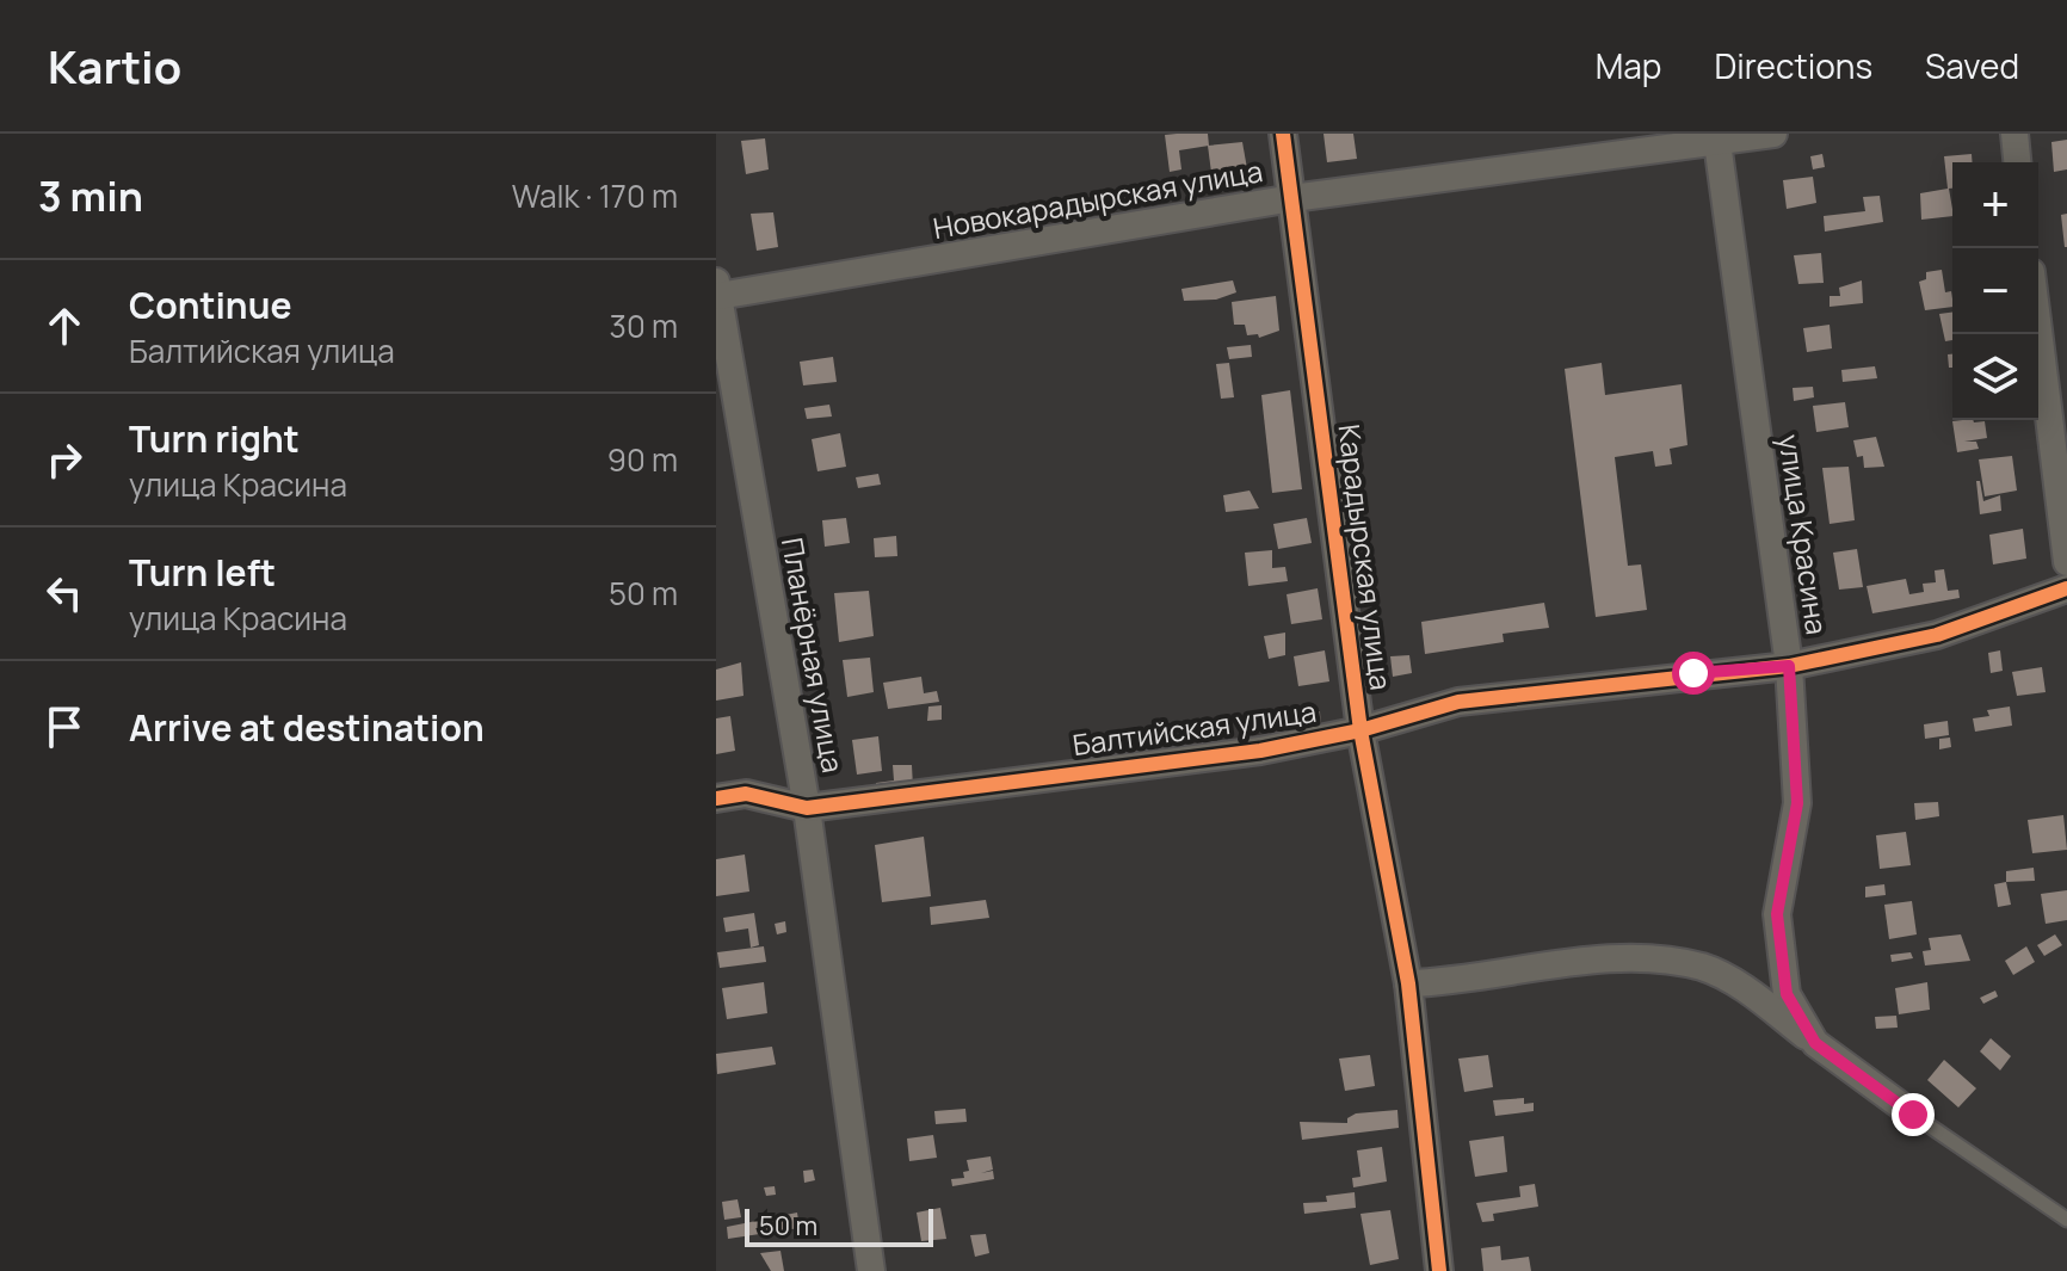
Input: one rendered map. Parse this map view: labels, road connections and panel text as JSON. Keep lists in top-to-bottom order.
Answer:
{
  "streets": {
    "street": [
      "Новокарадырская улица",
      "улица Красина",
      "Карадырская улица",
      "Планёрная улица",
      "Балтийская улица"
    ]
  },
  "crossings": [
    ["Новокарадырская улица", "улица Красина"],
    ["Новокарадырская улица", "Карадырская улица"],
    ["Новокарадырская улица", "Планёрная улица"],
    ["улица Красина", "Балтийская улица"],
    ["Карадырская улица", "Балтийская улица"],
    ["Планёрная улица", "Балтийская улица"]
  ],
  "scale_bar": "50 m",
  "page": {
    "header": "Kartio",
    "nav": ["Map", "Directions", "Saved"],
    "heading": ["3 min", "Walk · 170 m"],
    "map_buttons": ["+", "−"],
    "list": [
      ["Continue", "Балтийская улица", "30 m"],
      ["Turn right", "улица Красина", "90 m"],
      ["Turn left", "улица Красина", "50 m"],
      "Arrive at destination"
    ],
    "scale": "50 m"
  }
}
